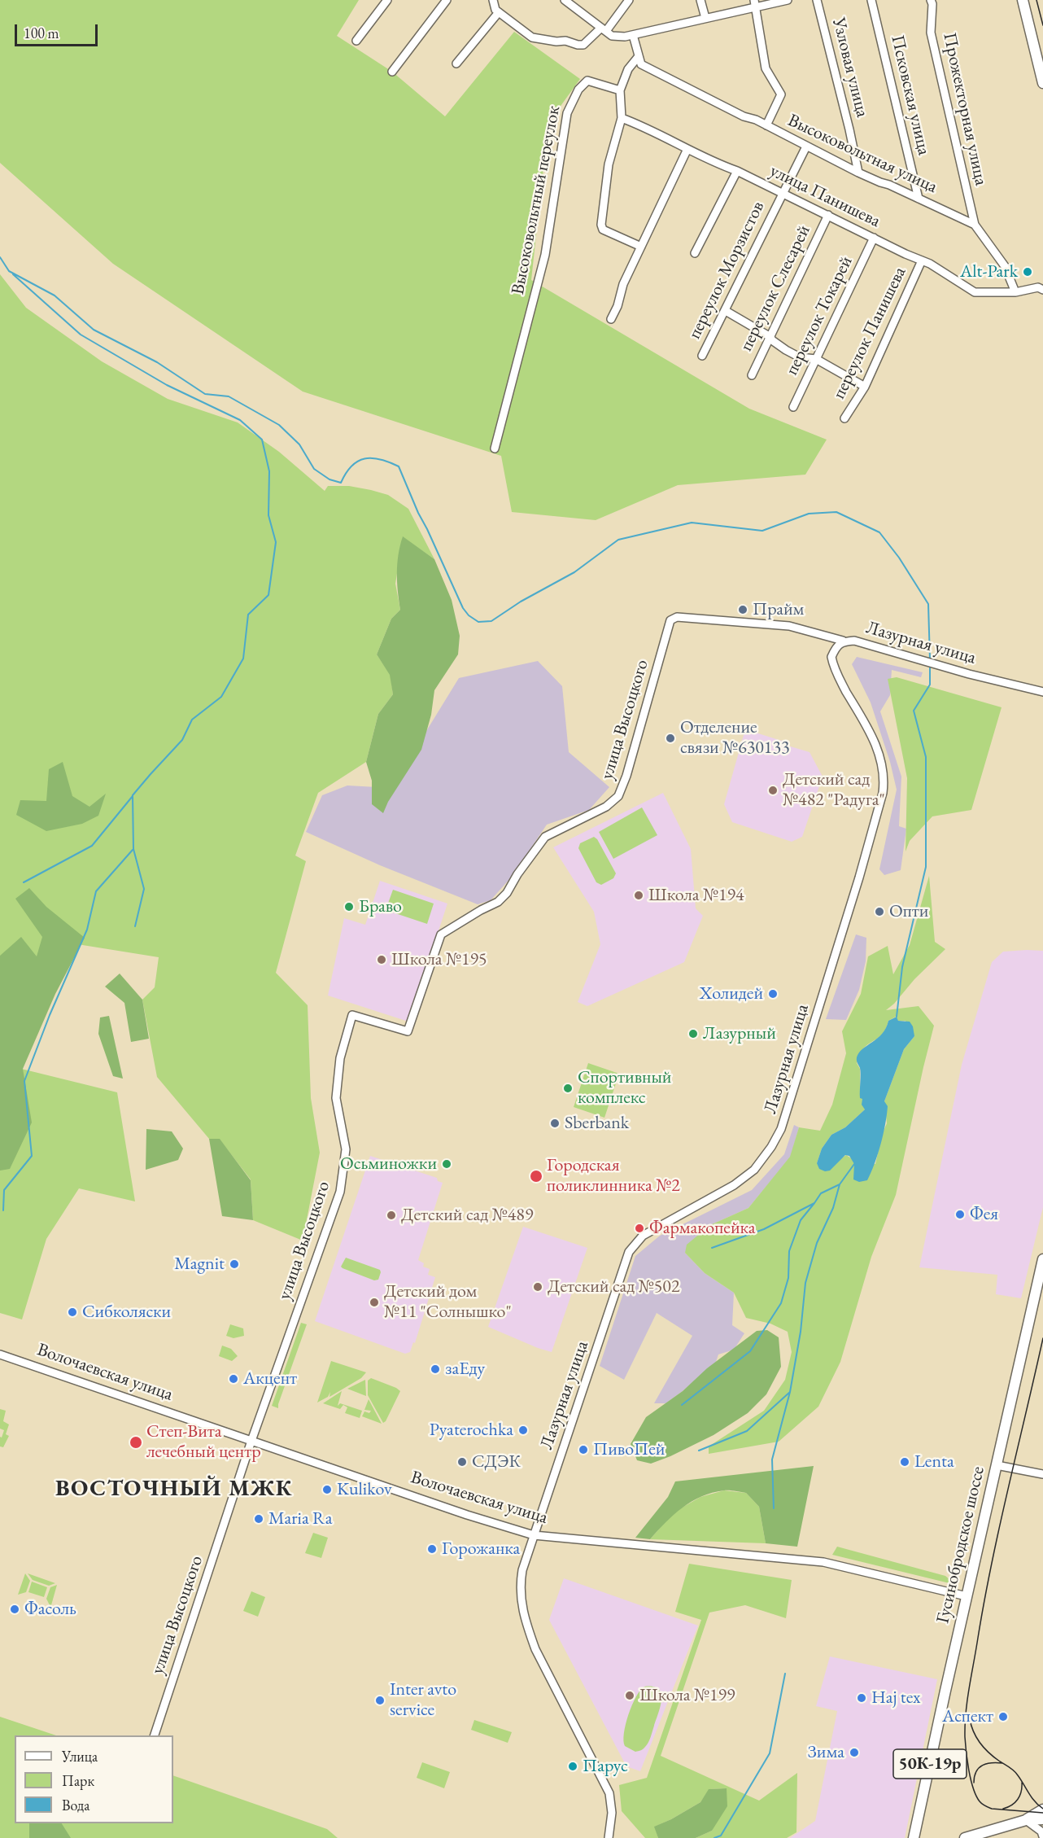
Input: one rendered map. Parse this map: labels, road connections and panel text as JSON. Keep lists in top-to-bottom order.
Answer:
{
  "streets": {
    "main road": ["Гусинобродское шоссе", "50К-19р"],
    "street": [
      "Узловая улица",
      "Псковская улица",
      "Прожекторная улица",
      "Высоковольтная улица",
      "улица Панишева",
      "Высоковольтный переулок",
      "переулок Морзистов",
      "переулок Слесарей",
      "переулок Токарей",
      "переулок Панишева",
      "Лазурная улица",
      "улица Высоцкого",
      "Волочаевская улица"
    ]
  },
  "crossings": [
    ["Узловая улица", "Высоковольтная улица"],
    ["Псковская улица", "Высоковольтная улица"],
    ["Прожекторная улица", "Высоковольтная улица"],
    ["Высоковольтная улица", "улица Панишева"],
    ["Высоковольтная улица", "переулок Морзистов"],
    ["улица Панишева", "переулок Морзистов"],
    ["улица Панишева", "переулок Слесарей"],
    ["улица Панишева", "переулок Токарей"],
    ["улица Панишева", "переулок Панишева"],
    ["Лазурная улица", "улица Высоцкого"],
    ["Лазурная улица", "Волочаевская улица"],
    ["улица Высоцкого", "Волочаевская улица"],
    ["Волочаевская улица", "Гусинобродское шоссе"]
  ],
  "districts": ["ВОСТОЧНЫЙ МЖК"],
  "places": [
    "Alt-Park",
    "Прайм",
    "Отделение связи №630133",
    "Детский сад №482 \"Радуга\"",
    "Школа №194",
    "Браво",
    "Опти",
    "Школа №195",
    "Холидей",
    "Лазурный",
    "Спортивный комплекс",
    "Sberbank",
    "Осьминожки",
    "Городская поликлинника №2",
    "Фея",
    "Детский сад №489",
    "Фармакопейка",
    "Magnit",
    "Детский сад №502",
    "Детский дом №11 \"Солнышко\"",
    "Сибколяски",
    "заЕду",
    "Акцент",
    "Pyaterochka",
    "Степ-Вита лечебный центр",
    "ПивоПей",
    "СДЭК",
    "Lenta",
    "Kulikov",
    "Maria Ra",
    "Горожанка",
    "Фасоль",
    "Школа №199",
    "Haj tex",
    "Inter avto service",
    "Аспект",
    "Зима",
    "Парус"
  ],
  "legend": ["Улица", "Парк", "Вода"],
  "scale_bar": "100 m"
}
